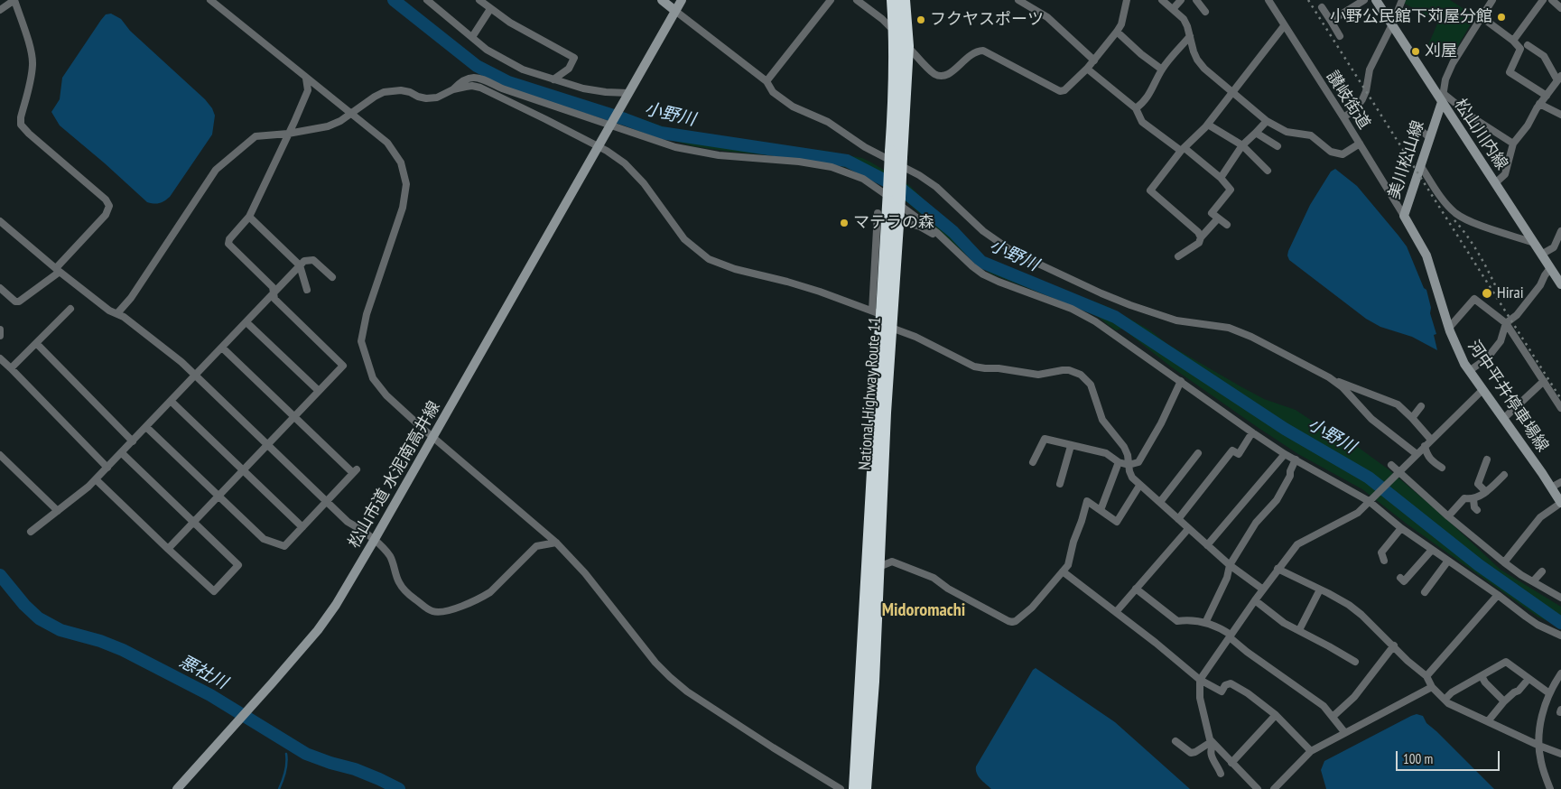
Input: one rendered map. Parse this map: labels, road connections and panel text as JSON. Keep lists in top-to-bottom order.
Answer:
{
  "streets": {
    "highway": ["National Highway Route 11"],
    "street": [
      "讃岐街道",
      "松山川内線",
      "美川松山線",
      "河中平井停車場線",
      "松山市道 水泥南高井線"
    ]
  },
  "crossings": [
    ["讃岐街道", "美川松山線"],
    ["松山川内線", "美川松山線"],
    ["美川松山線", "河中平井停車場線"]
  ],
  "districts": ["Midoromachi"],
  "water": ["小野川", "悪社川"],
  "places": [
    "小野公民館下苅屋分館",
    "フクヤスポーツ",
    "刈屋",
    "マテラの森",
    "Hirai"
  ],
  "scale_bar": "100 m"
}
